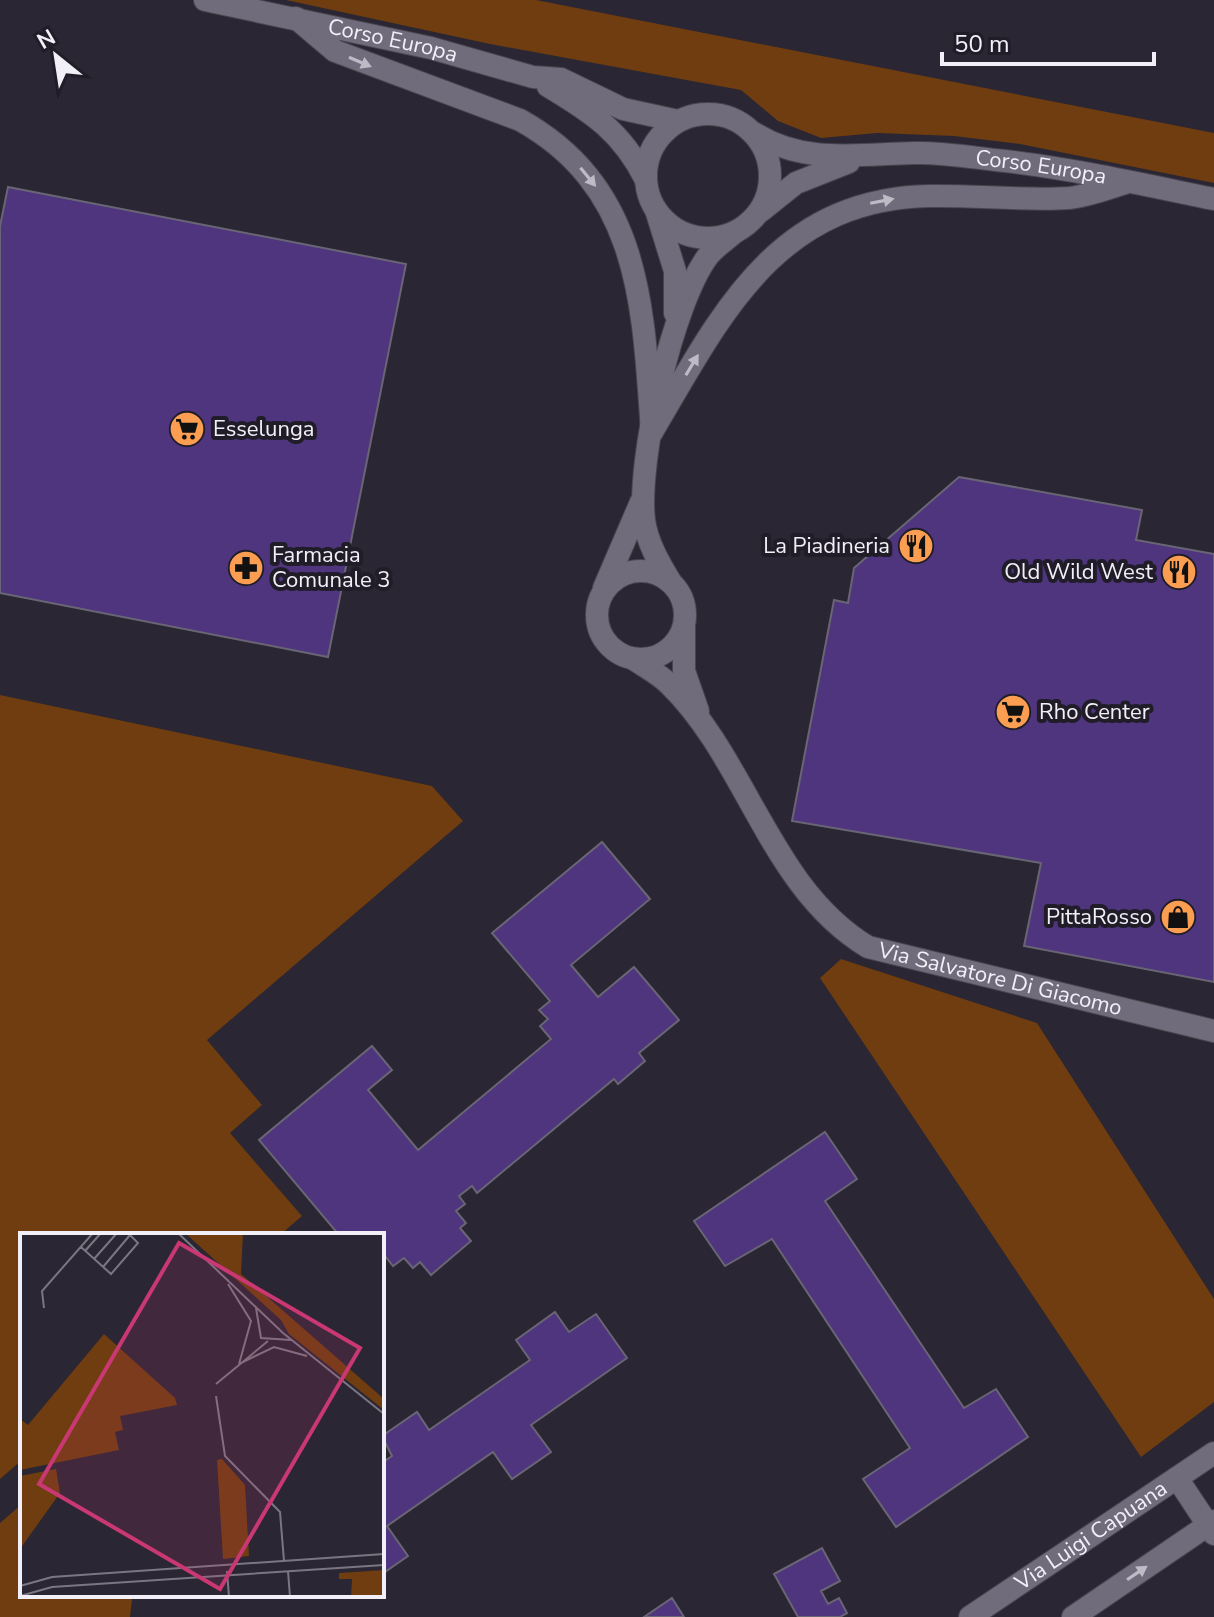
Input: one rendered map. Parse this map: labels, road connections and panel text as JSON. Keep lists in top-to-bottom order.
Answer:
{
  "streets": {
    "street": ["Corso Europa", "Via Salvatore Di Giacomo", "Via Luigi Capuana"]
  },
  "places": {
    "supermarket": ["Esselunga", "Rho Center"],
    "restaurant": ["La Piadineria", "Old Wild West"],
    "pharmacy": ["Farmacia Comunale 3"],
    "shop": ["PittaRosso"]
  },
  "scale_bar": "50 m",
  "north": "top left"
}
